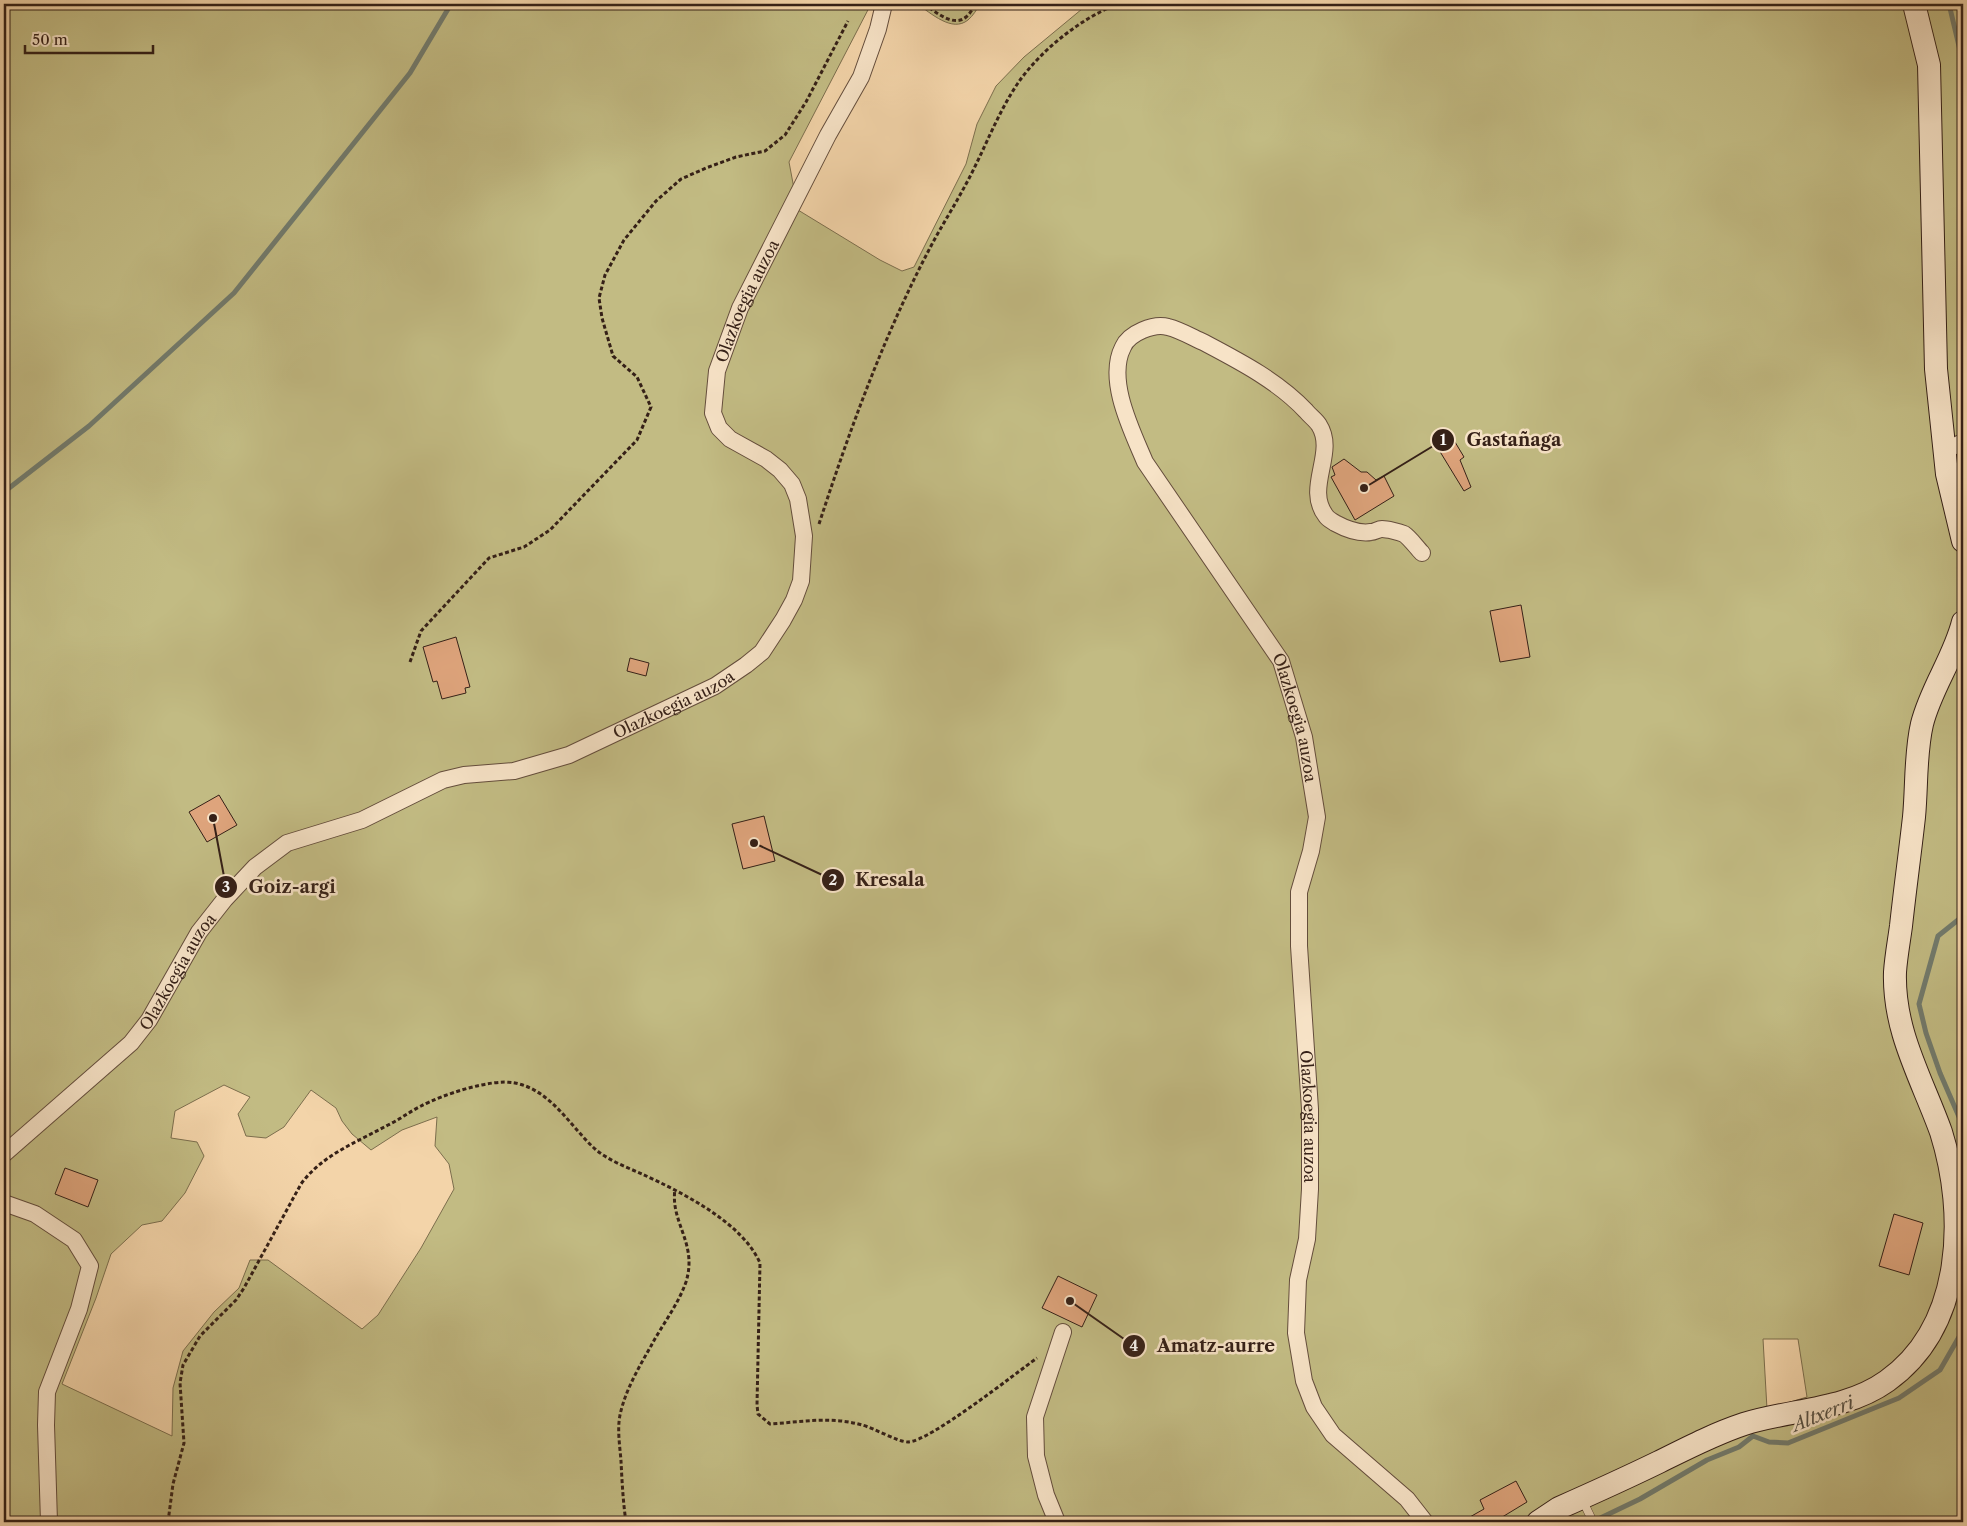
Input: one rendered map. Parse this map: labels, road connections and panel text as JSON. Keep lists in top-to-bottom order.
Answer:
{
  "streets": {
    "street": ["Olazkoegia auzoa"]
  },
  "water": ["Altxerri"],
  "places": [
    "Gastañaga",
    "Goiz-argi",
    "Kresala",
    "Amatz-aurre"
  ],
  "scale_bar": "50 m"
}
